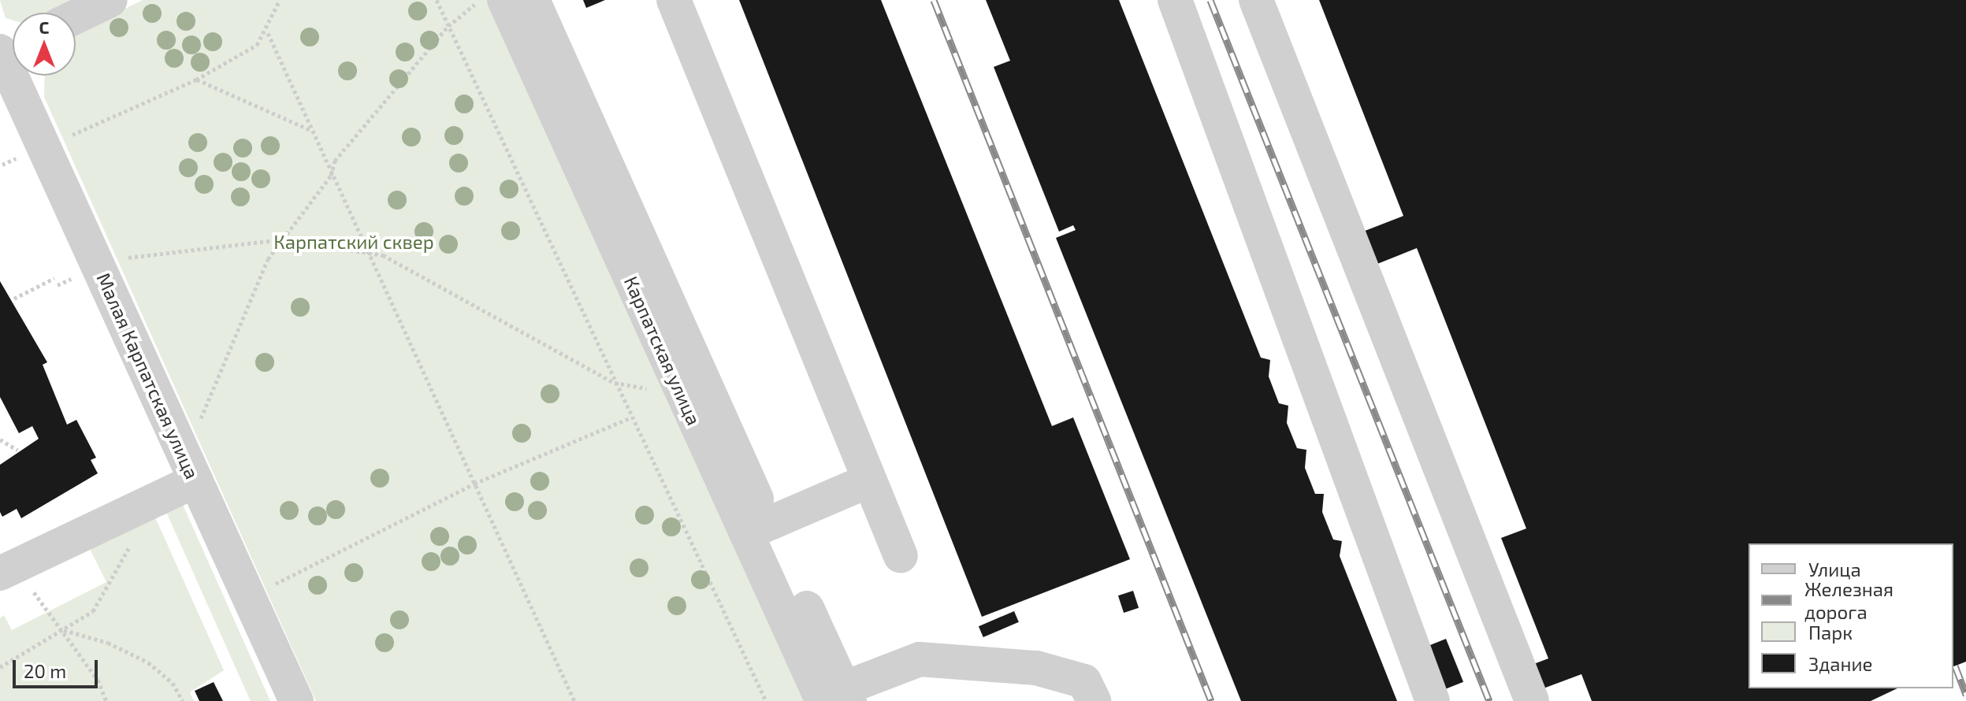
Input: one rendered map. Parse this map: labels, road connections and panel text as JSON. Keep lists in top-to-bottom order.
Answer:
{
  "streets": {
    "street": ["Карпатская улица", "Малая Карпатская улица"]
  },
  "parks": ["Карпатский сквер"],
  "legend": [
    "Улица",
    "Железная дорога",
    "Парк",
    "Здание"
  ],
  "scale_bar": "20 m",
  "north": "top"
}
